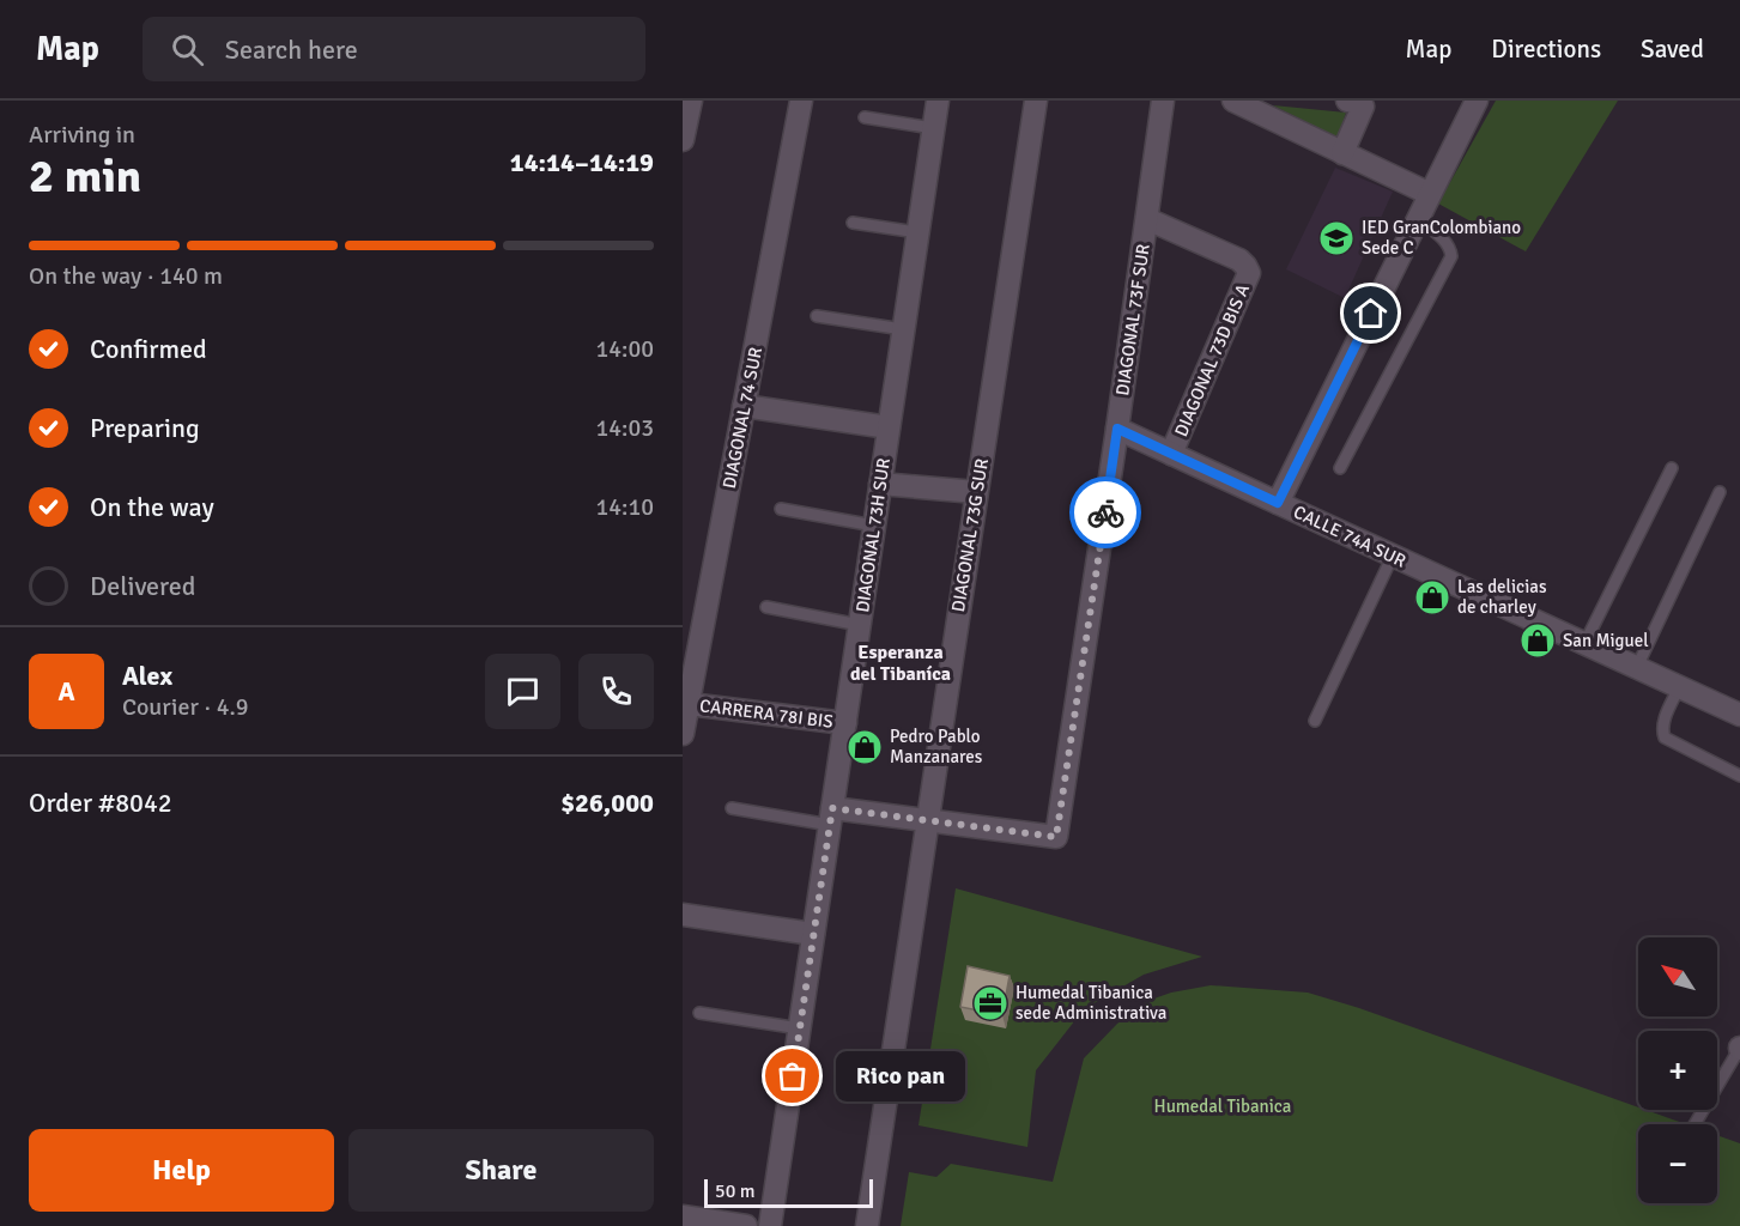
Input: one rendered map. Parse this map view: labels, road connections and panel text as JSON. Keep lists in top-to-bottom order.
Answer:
{
  "streets": {
    "street": [
      "DIAGONAL 73F SUR",
      "DIAGONAL 73D BIS A",
      "DIAGONAL 74 SUR",
      "DIAGONAL 73H SUR",
      "DIAGONAL 73G SUR",
      "CALLE 74A SUR",
      "CARRERA 78I BIS"
    ]
  },
  "crossings": [
    ["DIAGONAL 73F SUR", "DIAGONAL 73D BIS A"],
    ["DIAGONAL 73F SUR", "DIAGONAL 73G SUR"],
    ["DIAGONAL 73F SUR", "CALLE 74A SUR"],
    ["DIAGONAL 73D BIS A", "CALLE 74A SUR"],
    ["DIAGONAL 74 SUR", "CARRERA 78I BIS"],
    ["DIAGONAL 73H SUR", "CARRERA 78I BIS"]
  ],
  "districts": ["Esperanza del Tibaníca"],
  "parks": ["Humedal Tibanica"],
  "places": {
    "school or university": ["IED GranColombiano Sede C"],
    "shop": ["Las delicias de charley", "San Miguel", "Pedro Pablo Manzanares"],
    "office": ["Humedal Tibanica sede Administrativa"],
    "other": ["Rico pan"]
  },
  "scale_bar": "50 m",
  "north": "top left",
  "page": {
    "header": "Map",
    "search": "Search here",
    "nav": ["Map", "Directions", "Saved"],
    "heading": ["2 min", "Arriving in", "14:14–14:19"],
    "panel": [
      "Alex",
      "Courier · 4.9",
      "Order #8042",
      "$26,000"
    ],
    "bar": "On the way · 140 m",
    "list": [
      ["Confirmed", "14:00"],
      ["Preparing", "14:03"],
      ["On the way", "14:10"],
      "Delivered"
    ],
    "round": "A",
    "map_buttons": ["+", "−"],
    "bubble": "Rico pan",
    "buttons": ["Help", "Share"],
    "scale": "50 m"
  }
}
